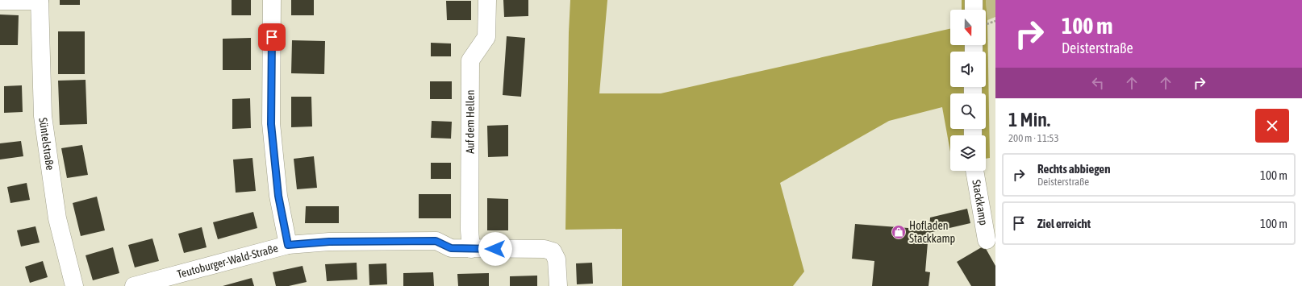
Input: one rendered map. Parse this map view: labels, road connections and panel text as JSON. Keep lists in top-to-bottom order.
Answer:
{
  "streets": {
    "street": [
      "Auf dem Hellen",
      "Süntelstraße",
      "Stackkamp",
      "Teutoburger-Wald-Straße"
    ]
  },
  "crossings": [
    ["Auf dem Hellen", "Teutoburger-Wald-Straße"]
  ],
  "places": {
    "shop": ["Hofladen Stackkamp"]
  },
  "north": "bottom",
  "page": {
    "turn": ["100 m", "Deisterstraße"],
    "heading": ["1 Min.", "200 m · 11:53"],
    "list": [
      {
        "name": "Rechts abbiegen",
        "note": "Deisterstraße",
        "value": "100 m"
      },
      {
        "name": "Ziel erreicht",
        "value": "100 m"
      }
    ]
  }
}
